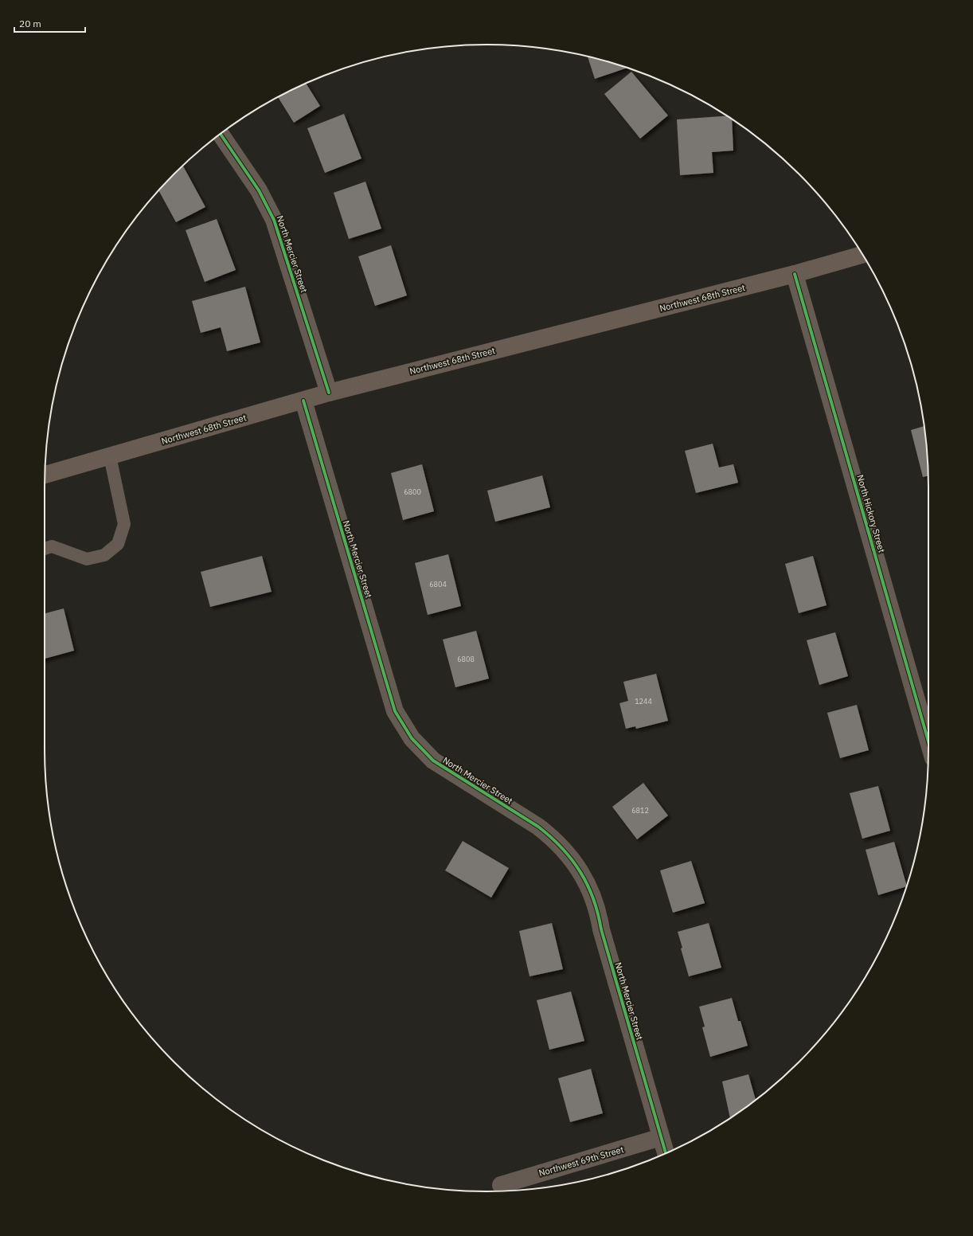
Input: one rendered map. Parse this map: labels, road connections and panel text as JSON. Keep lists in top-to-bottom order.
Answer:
{
  "streets": {
    "main road": ["Northwest 68th Street"],
    "street": ["North Mercier Street", "North Hickory Street", "Northwest 69th Street"]
  },
  "crossings": [
    ["North Mercier Street", "Northwest 68th Street"],
    ["North Mercier Street", "Northwest 69th Street"],
    ["Northwest 68th Street", "North Hickory Street"]
  ],
  "house_numbers": [
    "6800",
    "6804",
    "6808",
    "1244",
    "6812"
  ],
  "scale_bar": "20 m"
}
